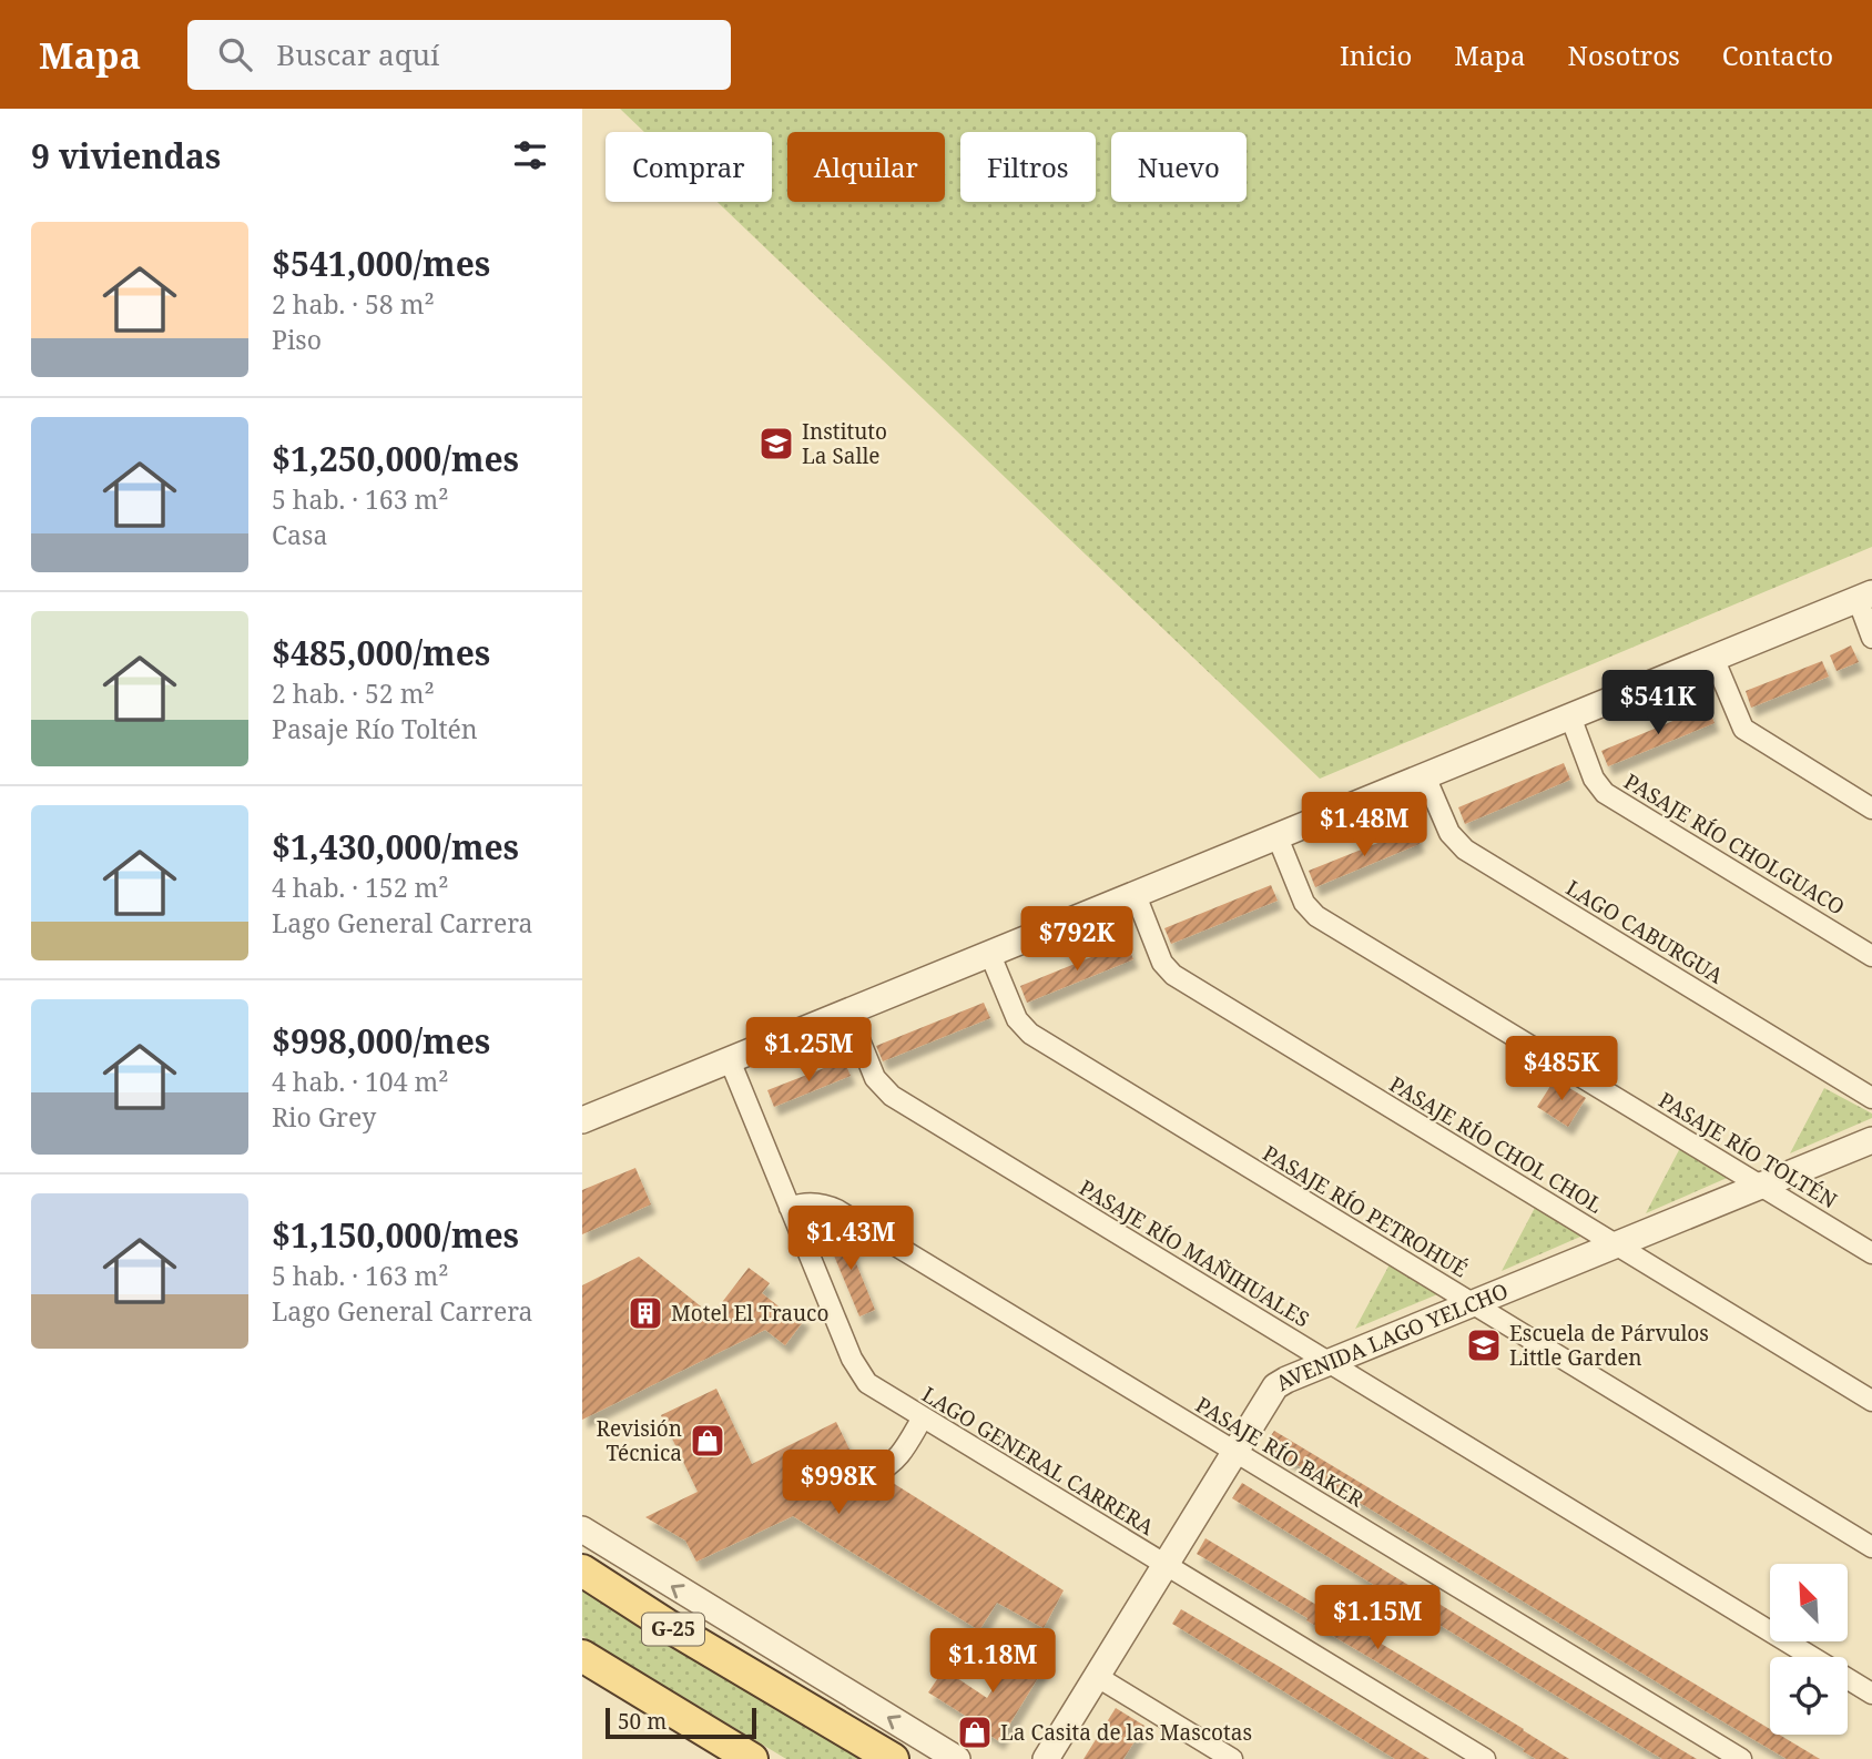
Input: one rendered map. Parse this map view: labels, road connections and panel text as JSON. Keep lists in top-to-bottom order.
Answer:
{
  "streets": {
    "main road": ["G-25"],
    "street": [
      "PASAJE RÍO CHOLGUACO",
      "LAGO CABURGUA",
      "PASAJE RÍO CHOL CHOL",
      "PASAJE RÍO TOLTÉN",
      "PASAJE RÍO PETROHUÉ",
      "PASAJE RÍO MAÑIHUALES",
      "AVENIDA LAGO YELCHO",
      "PASAJE RÍO BAKER",
      "LAGO GENERAL CARRERA"
    ]
  },
  "crossings": [
    ["PASAJE RÍO CHOL CHOL", "AVENIDA LAGO YELCHO"],
    ["PASAJE RÍO TOLTÉN", "AVENIDA LAGO YELCHO"],
    ["PASAJE RÍO PETROHUÉ", "AVENIDA LAGO YELCHO"],
    ["PASAJE RÍO MAÑIHUALES", "AVENIDA LAGO YELCHO"],
    ["AVENIDA LAGO YELCHO", "PASAJE RÍO BAKER"],
    ["AVENIDA LAGO YELCHO", "LAGO GENERAL CARRERA"],
    ["PASAJE RÍO BAKER", "LAGO GENERAL CARRERA"]
  ],
  "places": {
    "school or university": ["Instituto La Salle", "Escuela de Párvulos Little Garden"],
    "building": ["Motel El Trauco"],
    "shop": ["Revisión Técnica", "La Casita de las Mascotas"]
  },
  "scale_bar": "50 m",
  "north": "top left",
  "page": {
    "header": "Mapa",
    "search": "Buscar aquí",
    "nav": [
      "Inicio",
      "Mapa",
      "Nosotros",
      "Contacto"
    ],
    "heading": "9 viviendas",
    "chip": [
      "Comprar",
      "Alquilar",
      "Filtros",
      "Nuevo"
    ],
    "list": [
      {
        "name": "$541,000/mes",
        "note": "2 hab. · 58 m² · Piso"
      },
      {
        "name": "$1,250,000/mes",
        "note": "5 hab. · 163 m² · Casa"
      },
      {
        "name": "$485,000/mes",
        "note": "2 hab. · 52 m² · Pasaje Río Toltén"
      },
      {
        "name": "$1,430,000/mes",
        "note": "4 hab. · 152 m² · Lago General Carrera"
      },
      {
        "name": "$998,000/mes",
        "note": "4 hab. · 104 m² · Rio Grey"
      },
      {
        "name": "$1,150,000/mes",
        "note": "5 hab. · 163 m² · Lago General Carrera"
      }
    ],
    "price": [
      "$541K",
      "$1.48M",
      "$792K",
      "$1.25M",
      "$485K",
      "$1.43M",
      "$998K",
      "$1.15M",
      "$1.18M"
    ],
    "scale": "50 m"
  }
}
